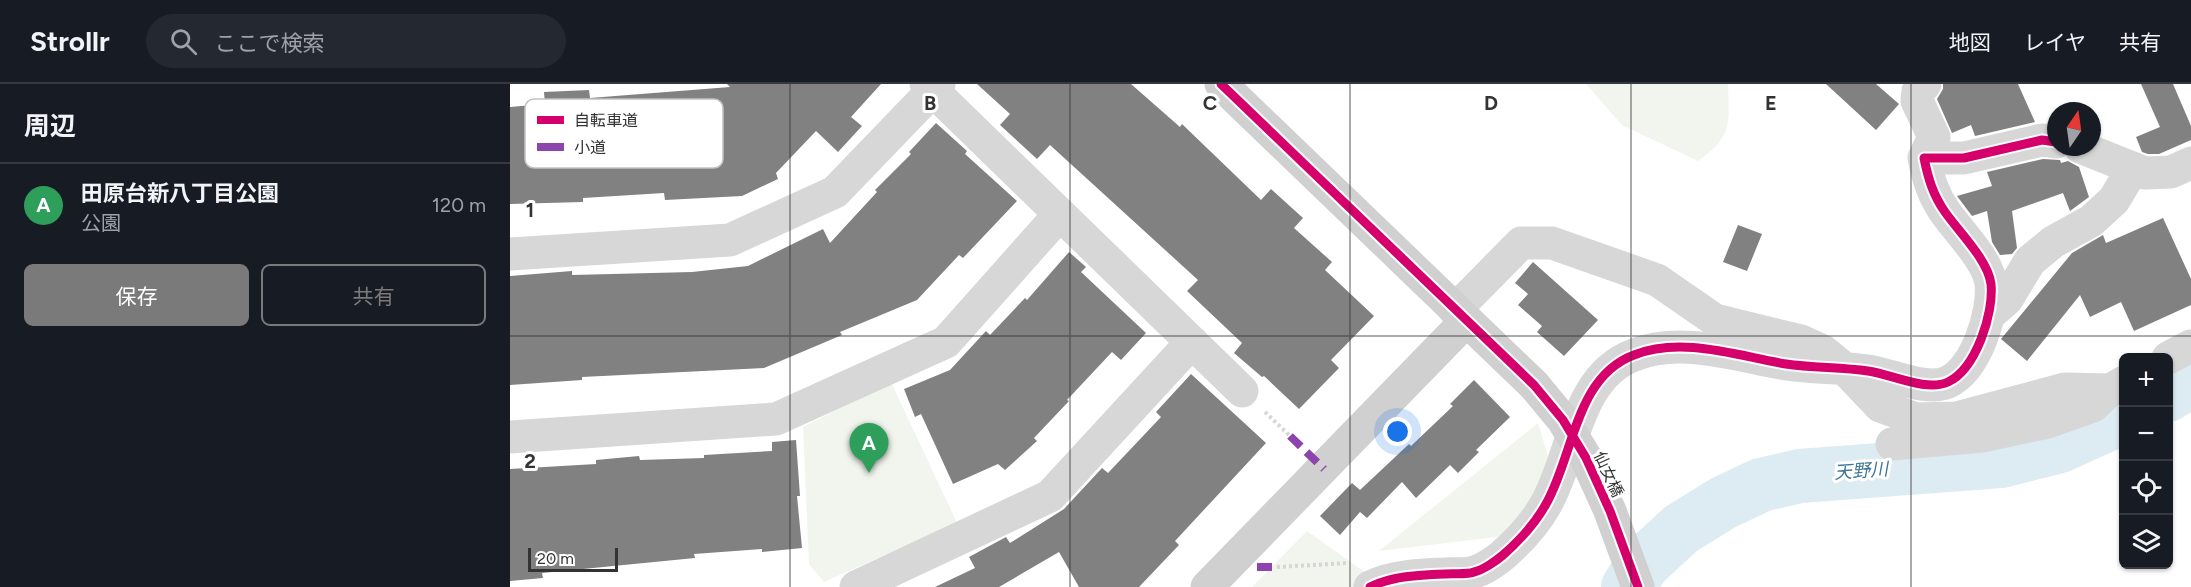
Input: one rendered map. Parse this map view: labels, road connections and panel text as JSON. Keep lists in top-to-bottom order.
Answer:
{
  "streets": {
    "street": ["仙女橋"]
  },
  "water": ["天野川"],
  "legend": ["自転車道", "小道"],
  "scale_bar": "20 m",
  "north": "top",
  "page": {
    "header": "Strollr",
    "search": "ここで検索",
    "nav": ["地図", "レイヤ", "共有"],
    "heading": "周辺",
    "list": [
      {
        "mark": "A",
        "name": "田原台新八丁目公園",
        "note": "公園",
        "value": "120 m"
      }
    ],
    "buttons": ["保存", "共有"],
    "map_buttons": ["+", "−"],
    "pins": "A",
    "scale": "20 m"
  },
  "grid": {
    "columns": [
      "B",
      "C",
      "D",
      "E"
    ],
    "rows": ["1", "2"]
  }
}
